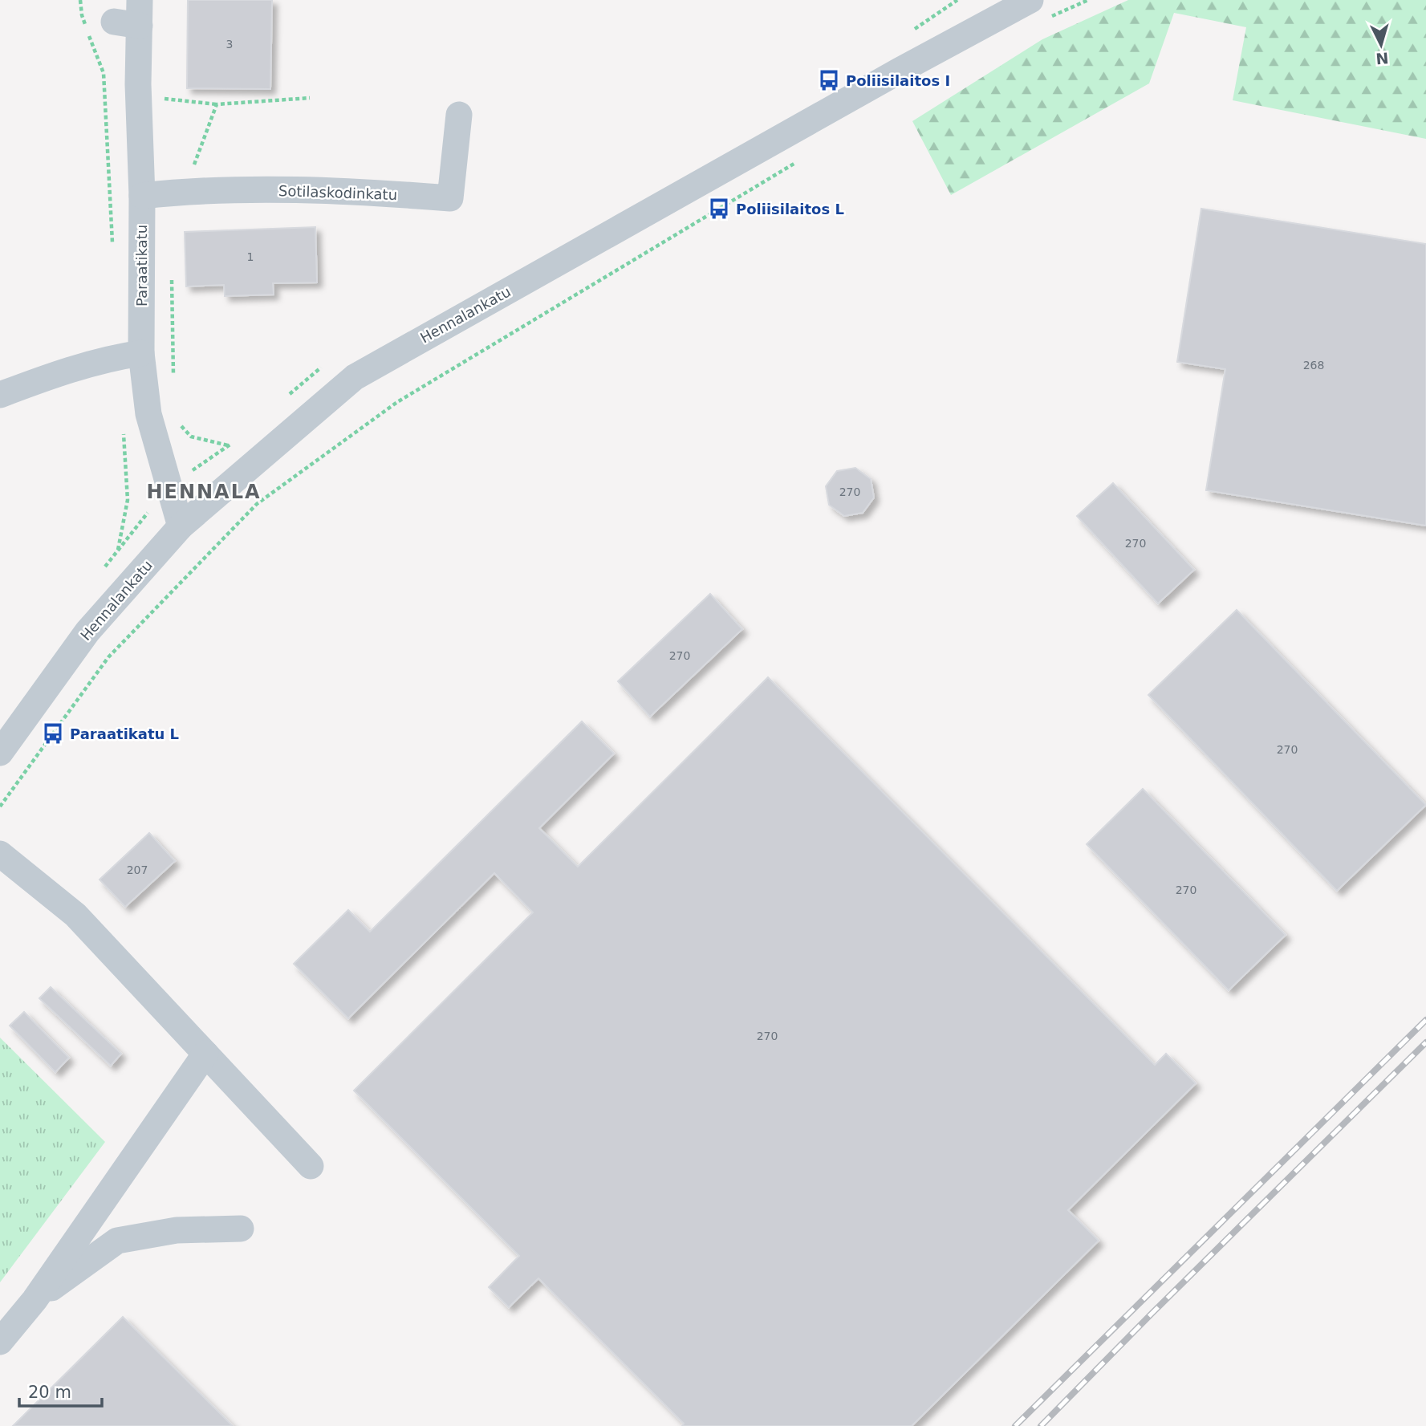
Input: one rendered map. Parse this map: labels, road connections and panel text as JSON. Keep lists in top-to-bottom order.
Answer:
{
  "streets": {
    "street": ["Sotilaskodinkatu", "Paraatikatu", "Hennalankatu"]
  },
  "crossings": [
    ["Sotilaskodinkatu", "Paraatikatu"],
    ["Paraatikatu", "Hennalankatu"]
  ],
  "districts": ["HENNALA"],
  "places": {
    "bus stop": ["Poliisilaitos I", "Poliisilaitos L", "Paraatikatu L"]
  },
  "house_numbers": [
    "3",
    "1",
    "268",
    "270",
    "270",
    "270",
    "270",
    "207",
    "270",
    "270"
  ],
  "scale_bar": "20 m",
  "north": "bottom"
}
